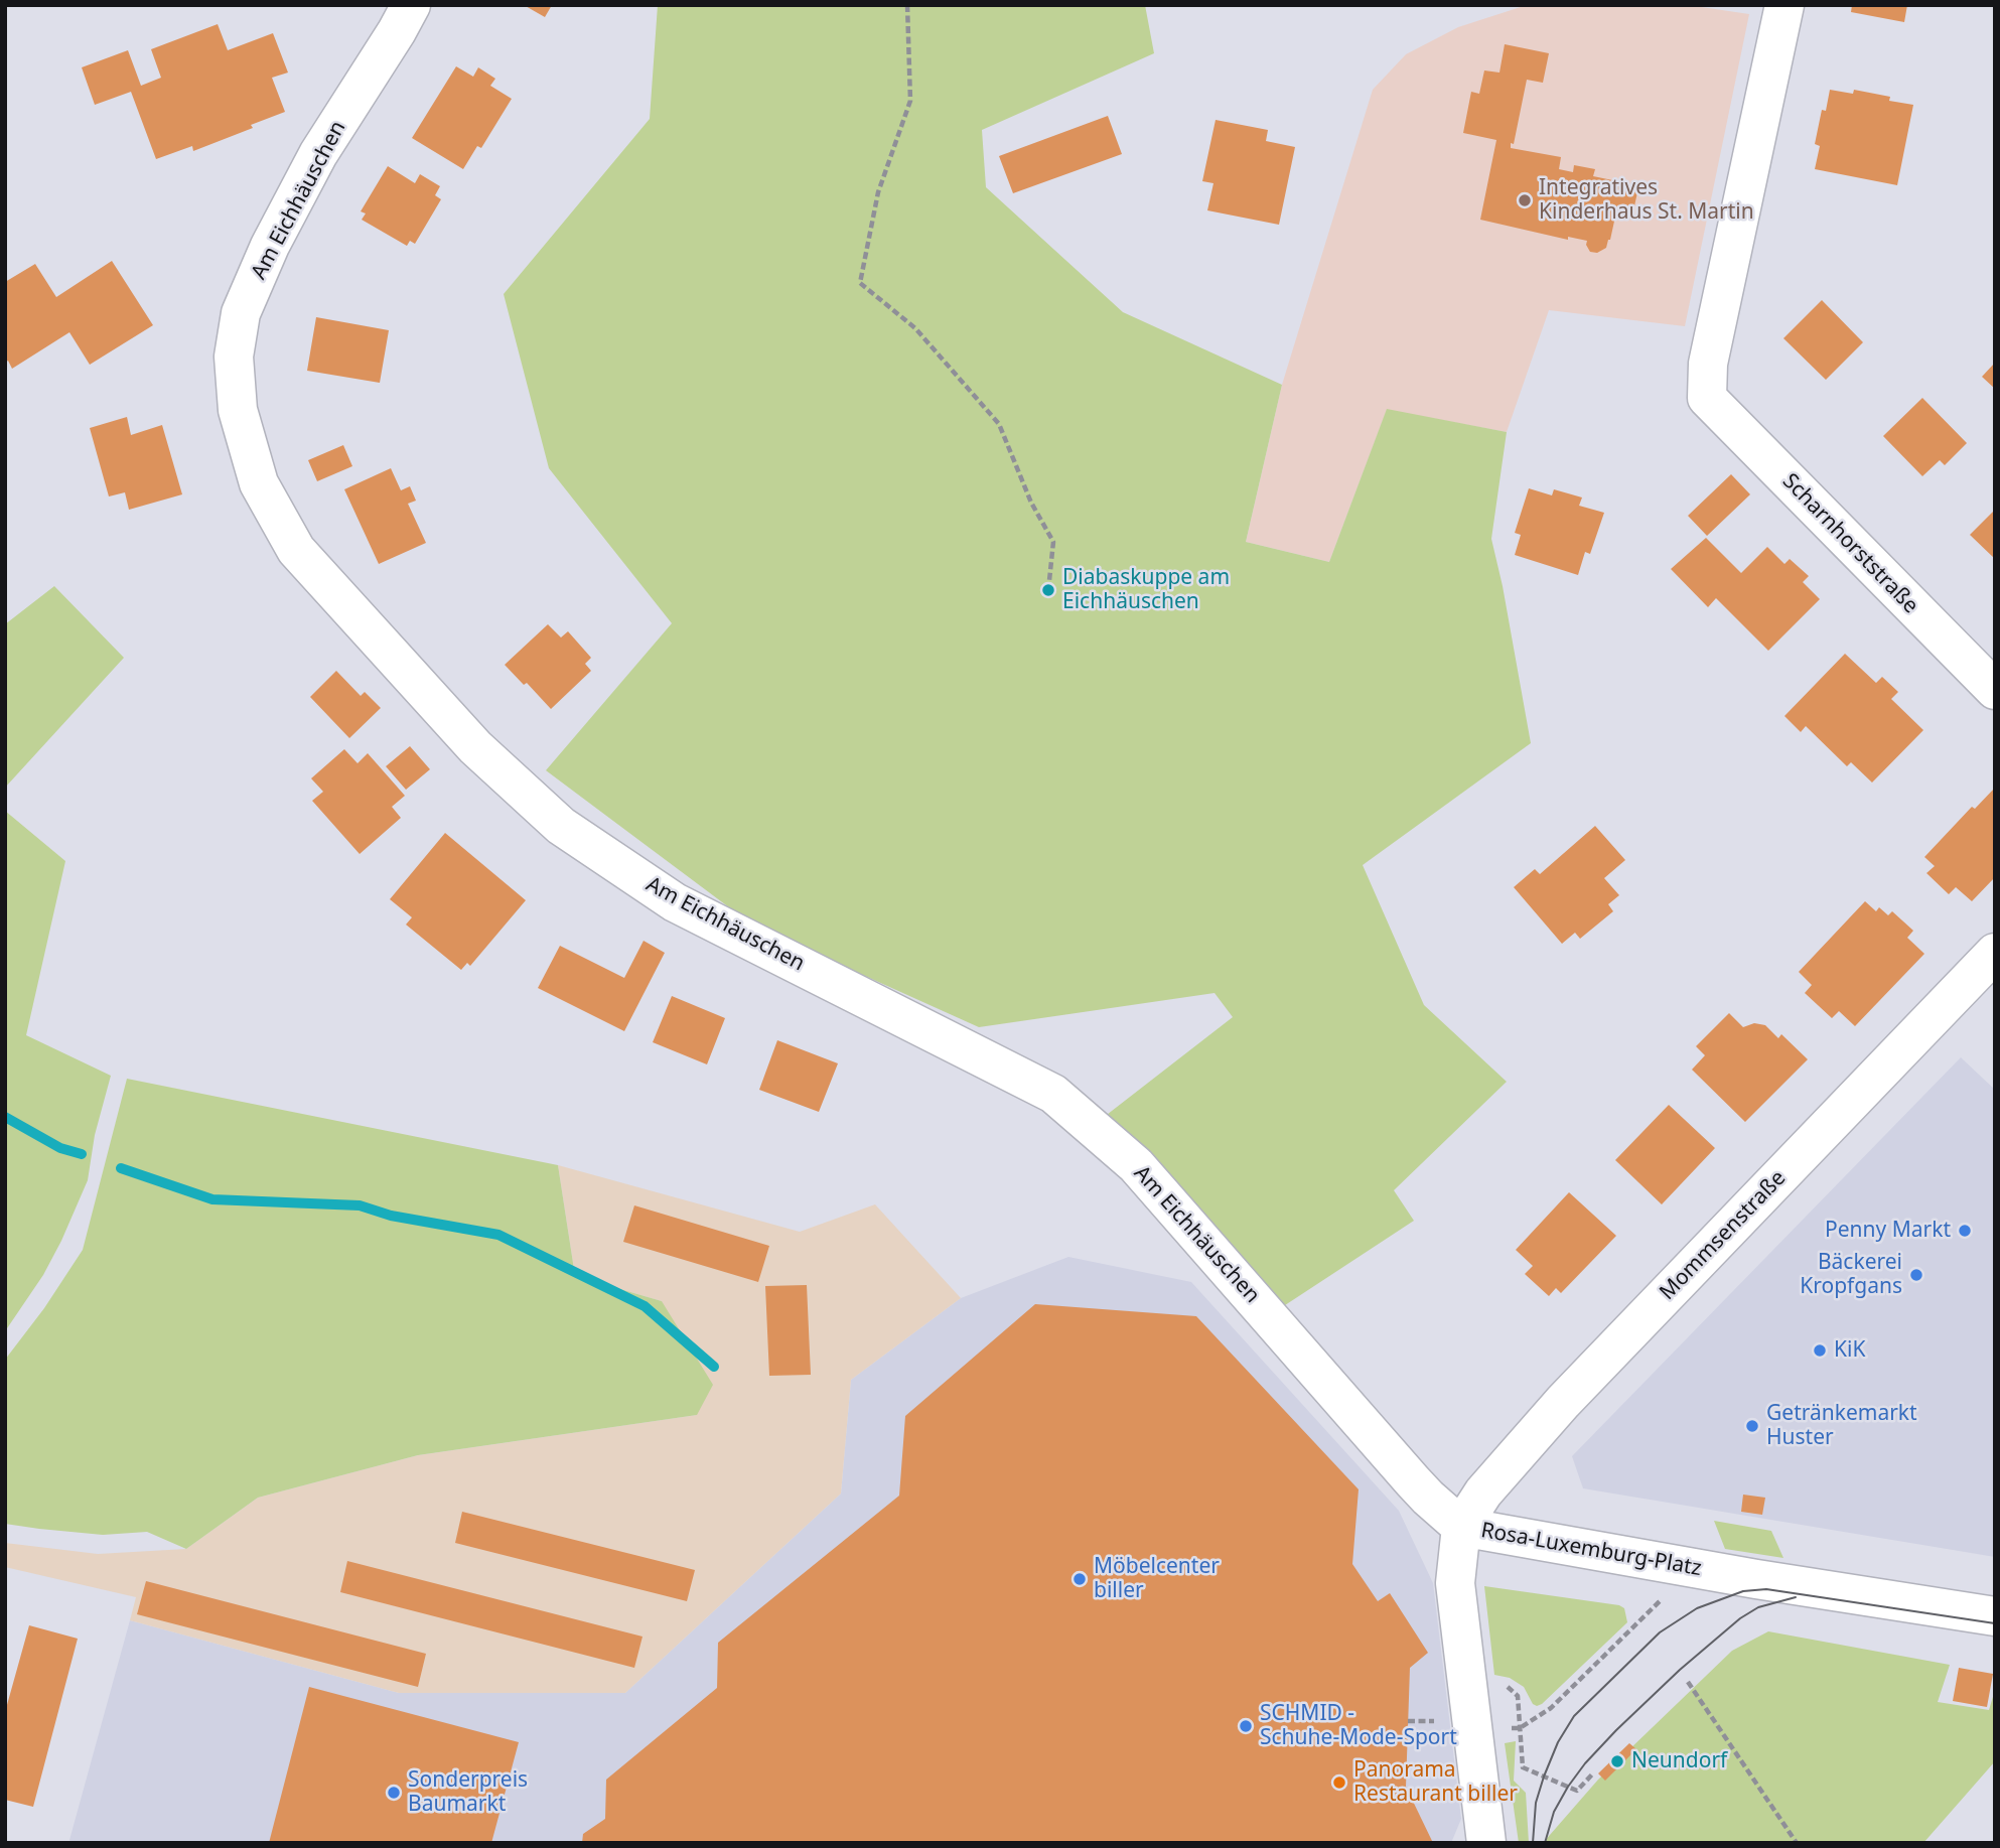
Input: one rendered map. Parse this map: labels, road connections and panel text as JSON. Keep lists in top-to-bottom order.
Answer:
{
  "streets": {
    "street": [
      "Am Eichhäuschen",
      "Scharnhorststraße",
      "Mommsenstraße",
      "Rosa-Luxemburg-Platz"
    ]
  },
  "crossings": [
    ["Am Eichhäuschen", "Mommsenstraße"],
    ["Am Eichhäuschen", "Rosa-Luxemburg-Platz"],
    ["Mommsenstraße", "Rosa-Luxemburg-Platz"]
  ],
  "places": [
    "Integratives Kinderhaus St. Martin",
    "Diabaskuppe am Eichhäuschen",
    "Penny Markt",
    "Bäckerei Kropfgans",
    "KiK",
    "Getränkemarkt Huster",
    "Möbelcenter biller",
    "SCHMID - Schuhe-Mode-Sport",
    "Neundorf",
    "Panorama Restaurant biller",
    "Sonderpreis Baumarkt"
  ]
}
